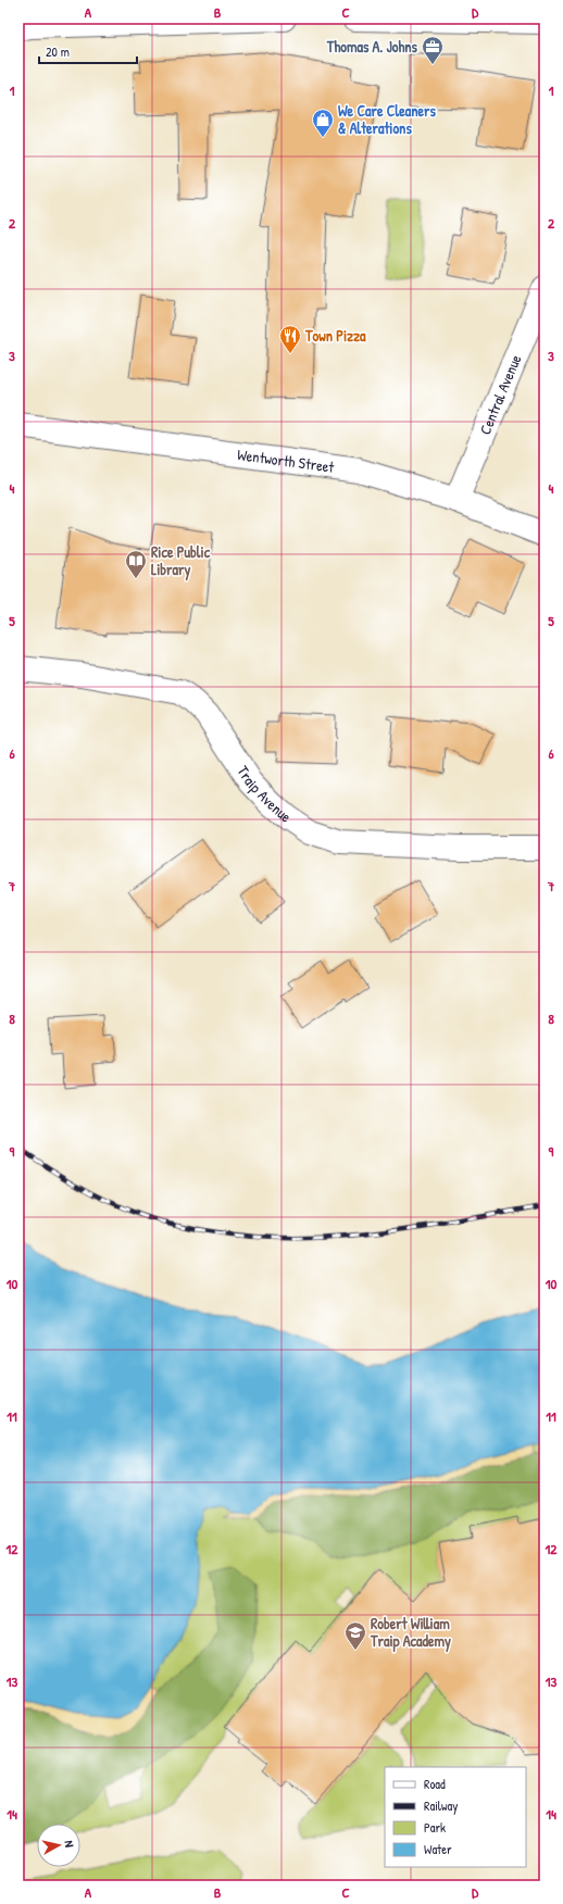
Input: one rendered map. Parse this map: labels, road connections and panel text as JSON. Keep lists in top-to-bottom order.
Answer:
{
  "streets": {
    "street": ["Central Avenue", "Wentworth Street", "Traip Avenue"]
  },
  "crossings": [
    ["Central Avenue", "Wentworth Street"]
  ],
  "places": {
    "office": ["Thomas A. Johns"],
    "shop": ["We Care Cleaners & Alterations"],
    "restaurant": ["Town Pizza"],
    "library": ["Rice Public Library"],
    "school or university": ["Robert William Traip Academy"]
  },
  "legend": [
    "Road",
    "Railway",
    "Park",
    "Water"
  ],
  "scale_bar": "20 m",
  "north": "right",
  "grid": {
    "columns": [
      "A",
      "B",
      "C",
      "D"
    ],
    "rows": [
      "1",
      "2",
      "3",
      "4",
      "5",
      "6",
      "7",
      "8",
      "9",
      "10",
      "11",
      "12",
      "13",
      "14"
    ]
  }
}
